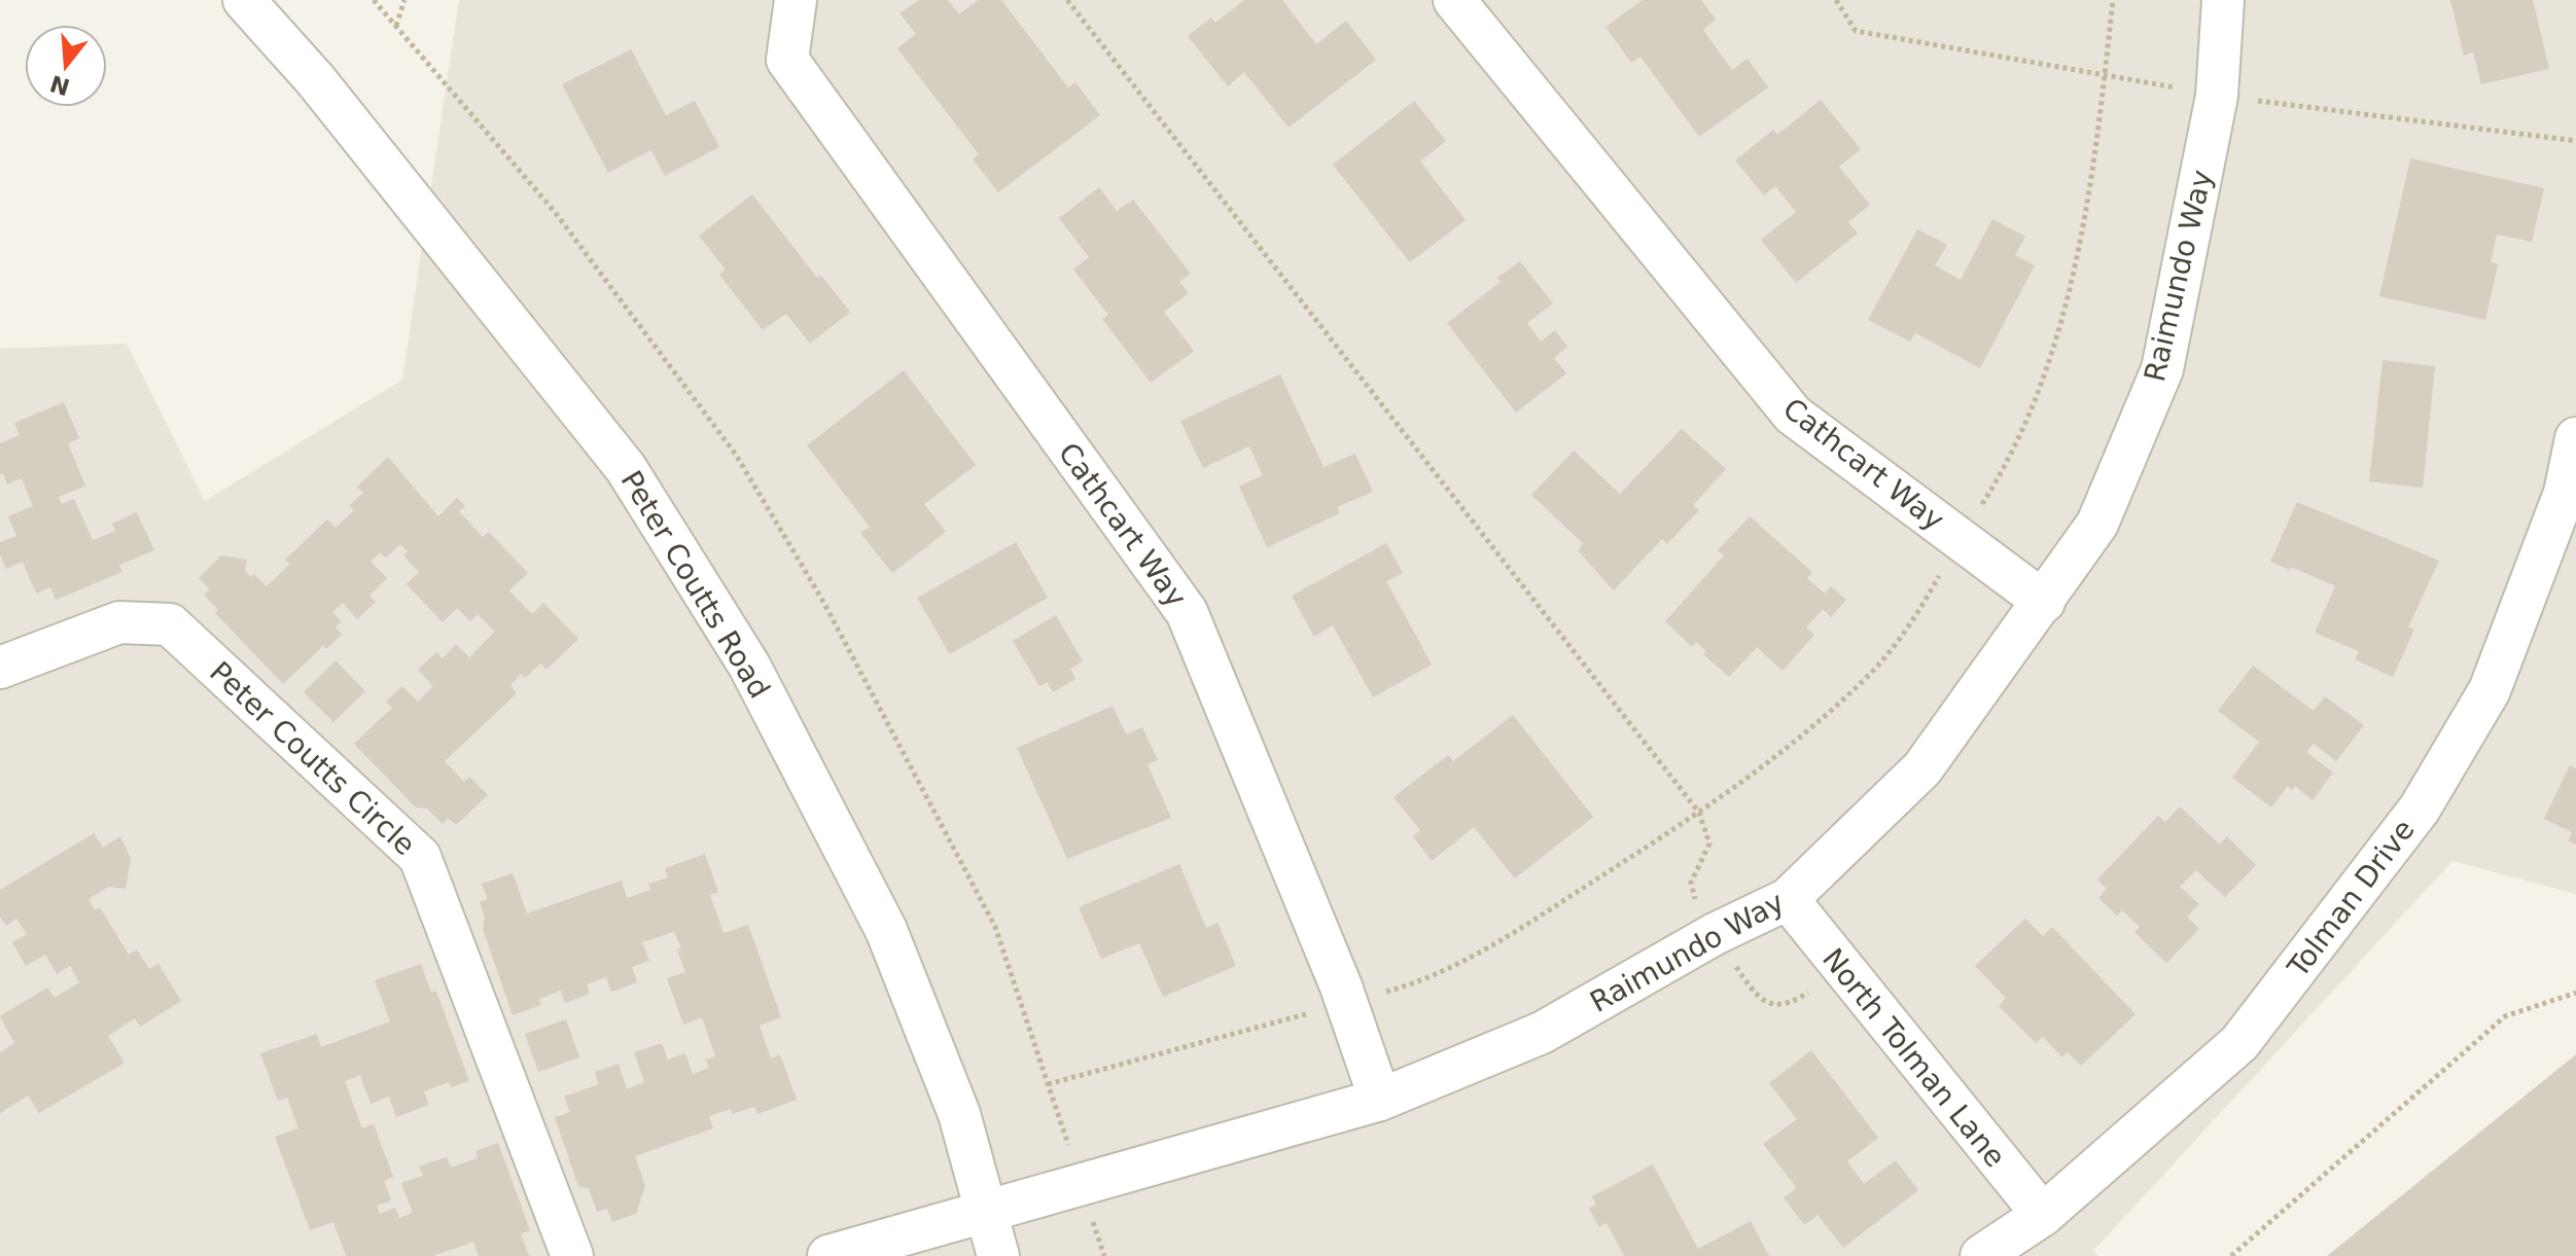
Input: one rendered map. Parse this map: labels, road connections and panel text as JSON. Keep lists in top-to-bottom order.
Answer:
{
  "streets": {
    "street": [
      "Raimundo Way",
      "Cathcart Way",
      "Peter Coutts Road",
      "Peter Coutts Circle",
      "Tolman Drive",
      "North Tolman Lane"
    ]
  },
  "crossings": [
    ["Raimundo Way", "Cathcart Way"],
    ["Raimundo Way", "Peter Coutts Road"],
    ["Raimundo Way", "North Tolman Lane"],
    ["Tolman Drive", "North Tolman Lane"]
  ],
  "north": "bottom"
}
